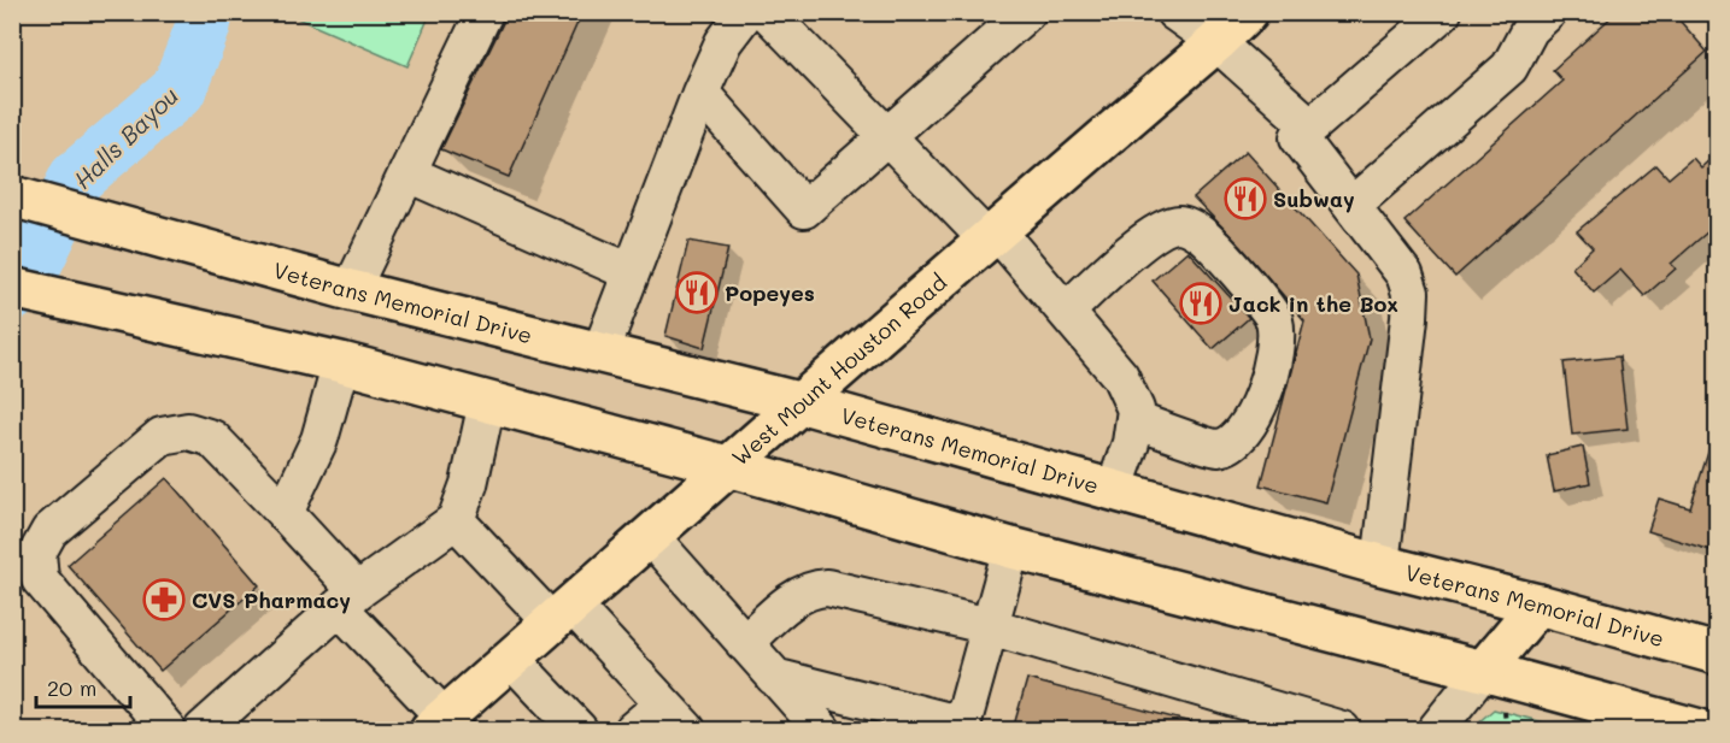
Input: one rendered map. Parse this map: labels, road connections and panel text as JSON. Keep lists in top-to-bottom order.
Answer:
{
  "streets": {
    "main road": ["Veterans Memorial Drive", "West Mount Houston Road"]
  },
  "crossings": [
    ["Veterans Memorial Drive", "West Mount Houston Road"]
  ],
  "water": ["Halls Bayou"],
  "places": {
    "restaurant": ["Subway", "Popeyes", "Jack in the Box"],
    "pharmacy": ["CVS Pharmacy"]
  },
  "scale_bar": "20 m"
}
